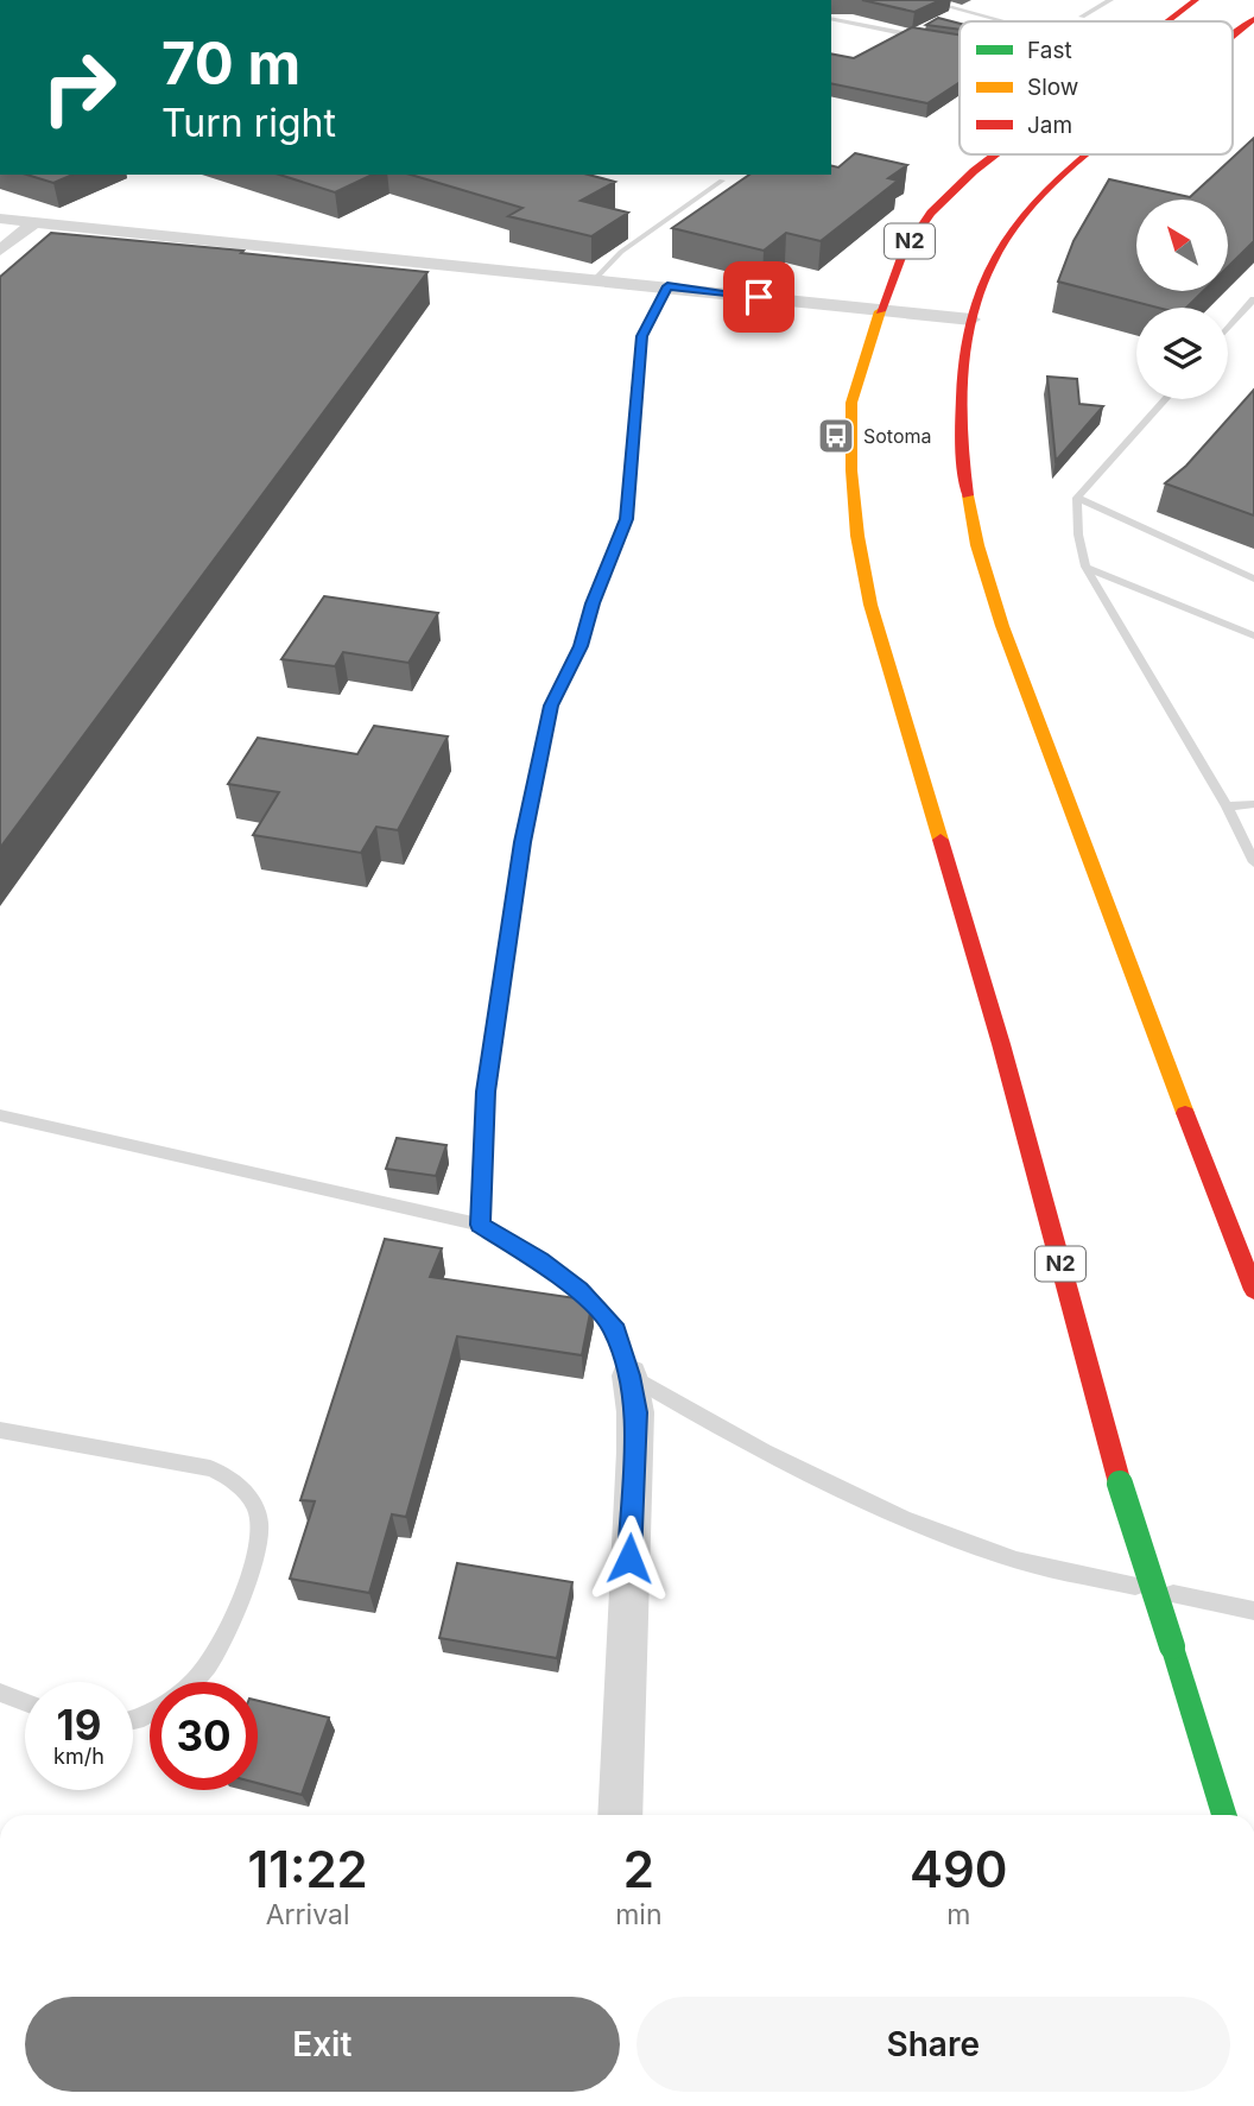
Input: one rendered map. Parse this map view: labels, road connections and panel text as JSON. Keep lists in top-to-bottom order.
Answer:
{
  "streets": {
    "highway": ["N2"]
  },
  "places": {
    "bus stop": ["Sotoma"]
  },
  "legend": ["Fast", "Slow", "Jam"],
  "north": "top left",
  "page": {
    "turn": ["70 m", "Turn right"],
    "speed": "19 km/h",
    "limit": "30",
    "eta": [
      "11:22",
      "Arrival",
      "2",
      "min",
      "490",
      "m"
    ],
    "buttons": ["Exit", "Share"]
  }
}
